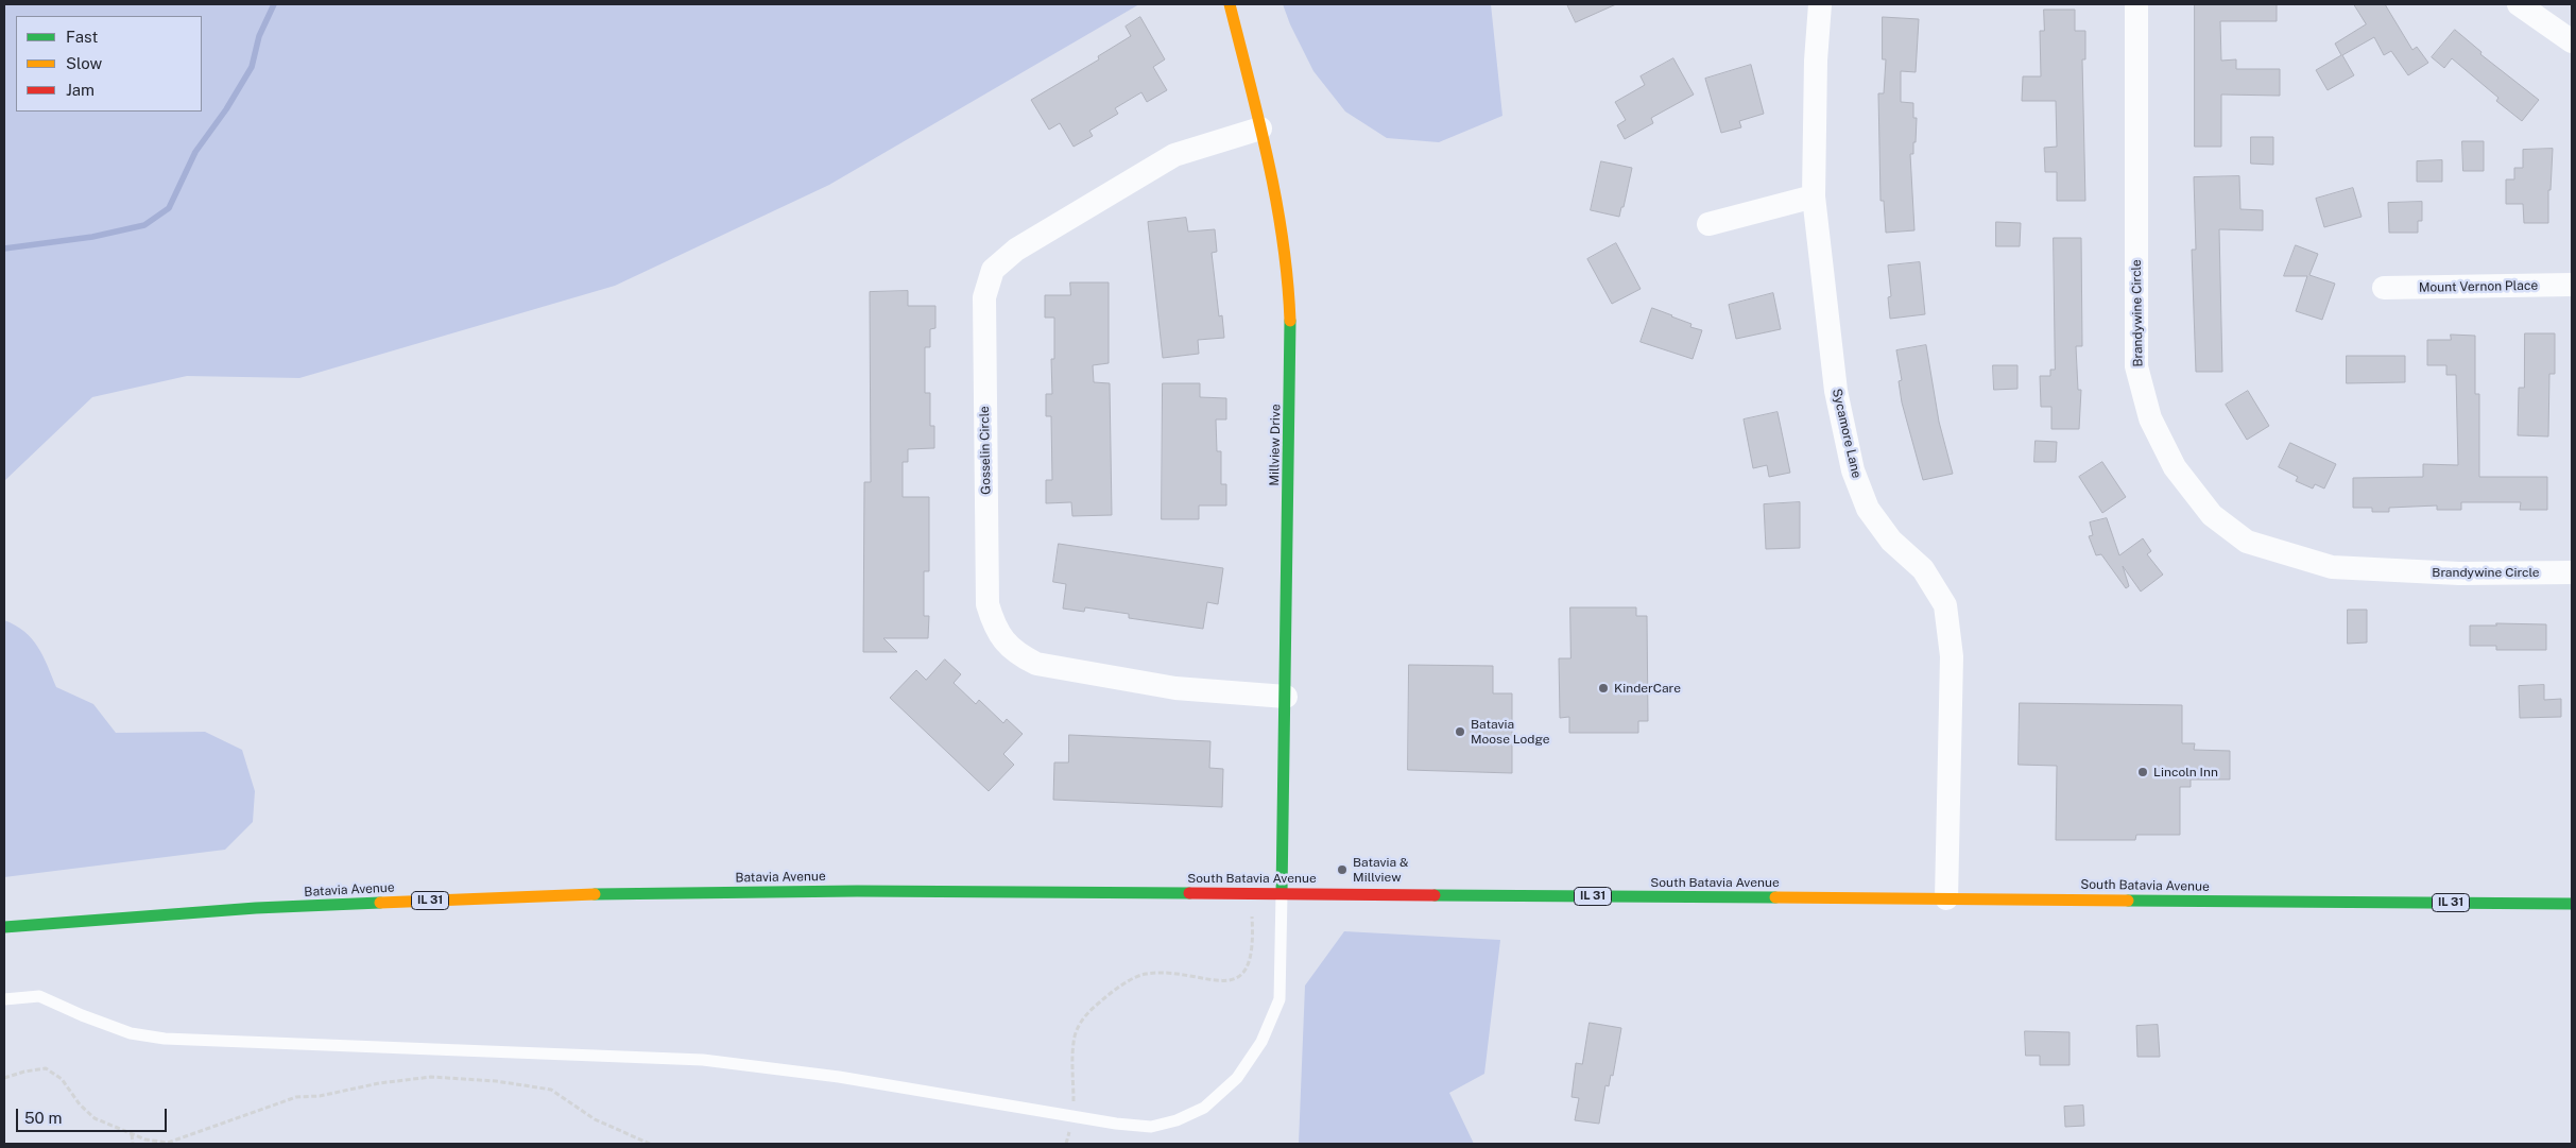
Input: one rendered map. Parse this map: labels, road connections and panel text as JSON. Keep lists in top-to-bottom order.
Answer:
{
  "streets": {
    "main road": [
      "Millview Drive",
      "Batavia Avenue",
      "South Batavia Avenue",
      "IL 31"
    ],
    "street": [
      "Mount Vernon Place",
      "Brandywine Circle",
      "Sycamore Lane",
      "Gosselin Circle"
    ]
  },
  "crossings": [
    ["Sycamore Lane", "South Batavia Avenue"],
    ["Millview Drive", "Gosselin Circle"],
    ["Millview Drive", "South Batavia Avenue"],
    ["Batavia Avenue", "South Batavia Avenue"]
  ],
  "places": [
    "KinderCare",
    "Batavia Moose Lodge",
    "Lincoln Inn",
    "Batavia & Millview"
  ],
  "legend": ["Fast", "Slow", "Jam"],
  "scale_bar": "50 m"
}
